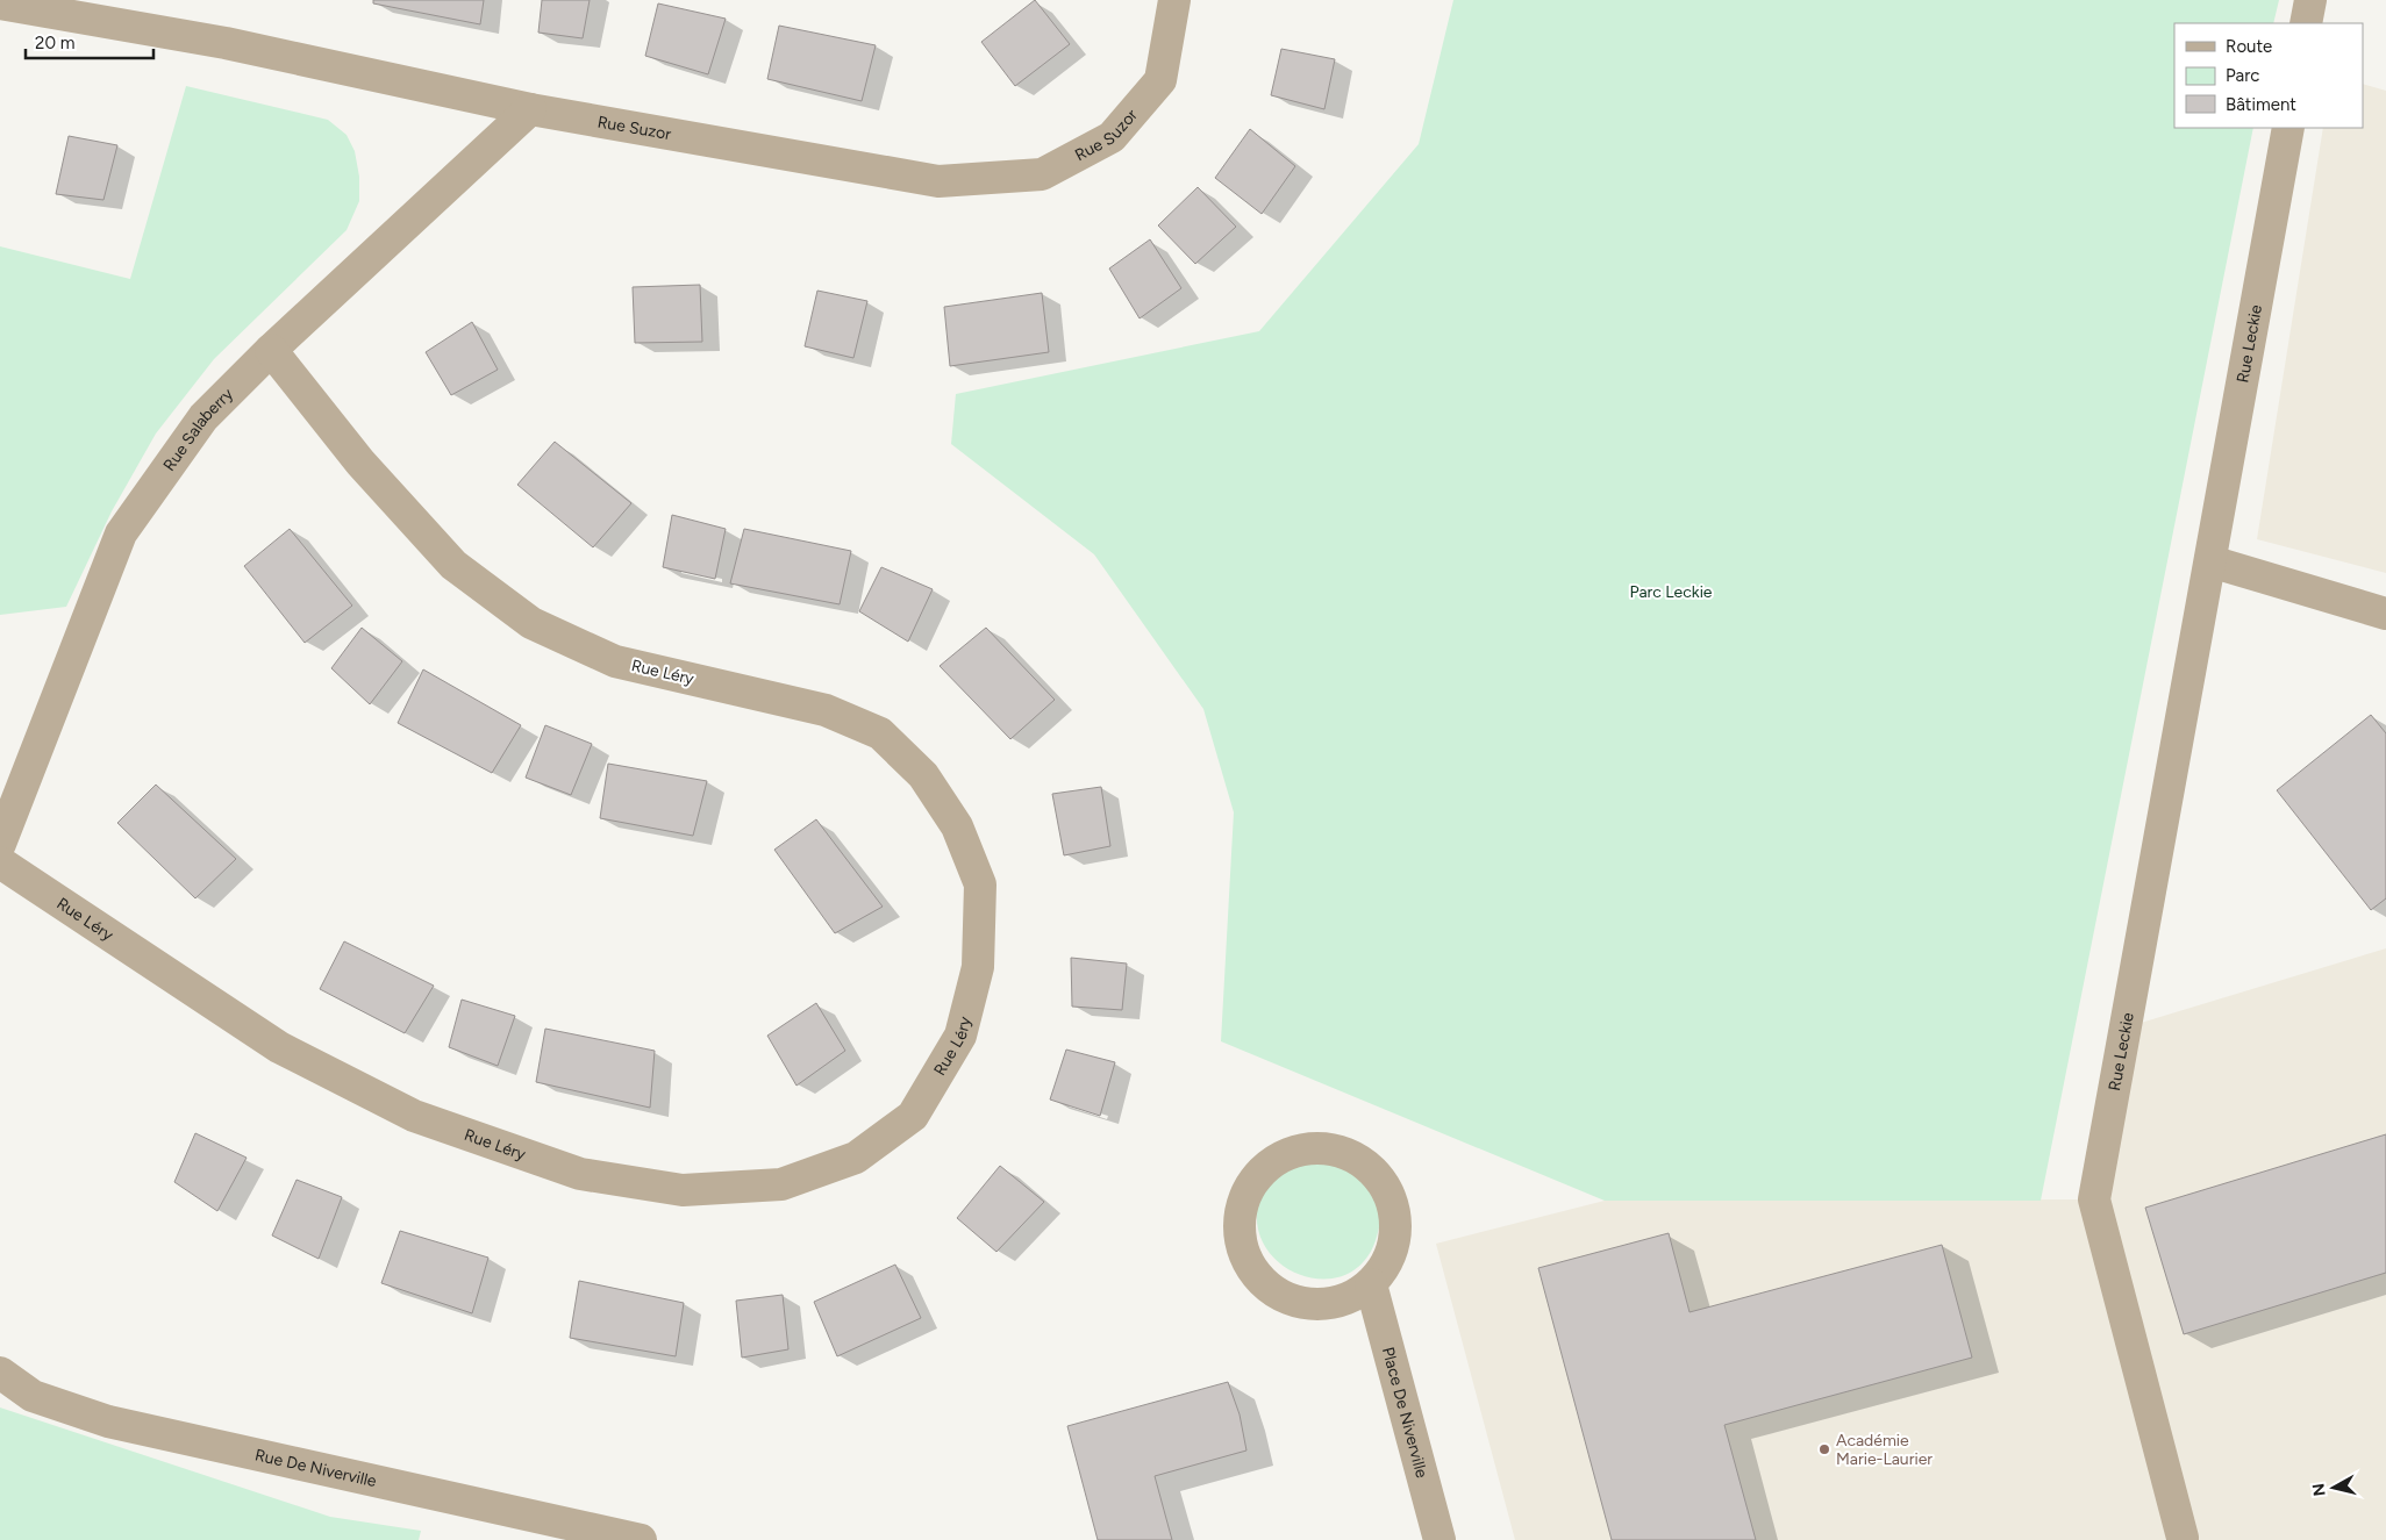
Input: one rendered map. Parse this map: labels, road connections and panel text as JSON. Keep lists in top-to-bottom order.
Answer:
{
  "streets": {
    "street": [
      "Rue Suzor",
      "Rue Leckie",
      "Rue Salaberry",
      "Rue Léry",
      "Place De Niverville",
      "Rue De Niverville"
    ]
  },
  "crossings": [
    ["Rue Suzor", "Rue Salaberry"],
    ["Rue Salaberry", "Rue Léry"]
  ],
  "parks": ["Parc Leckie"],
  "places": ["Académie Marie-Laurier"],
  "legend": ["Route", "Parc", "Bâtiment"],
  "scale_bar": "20 m",
  "north": "left"
}
